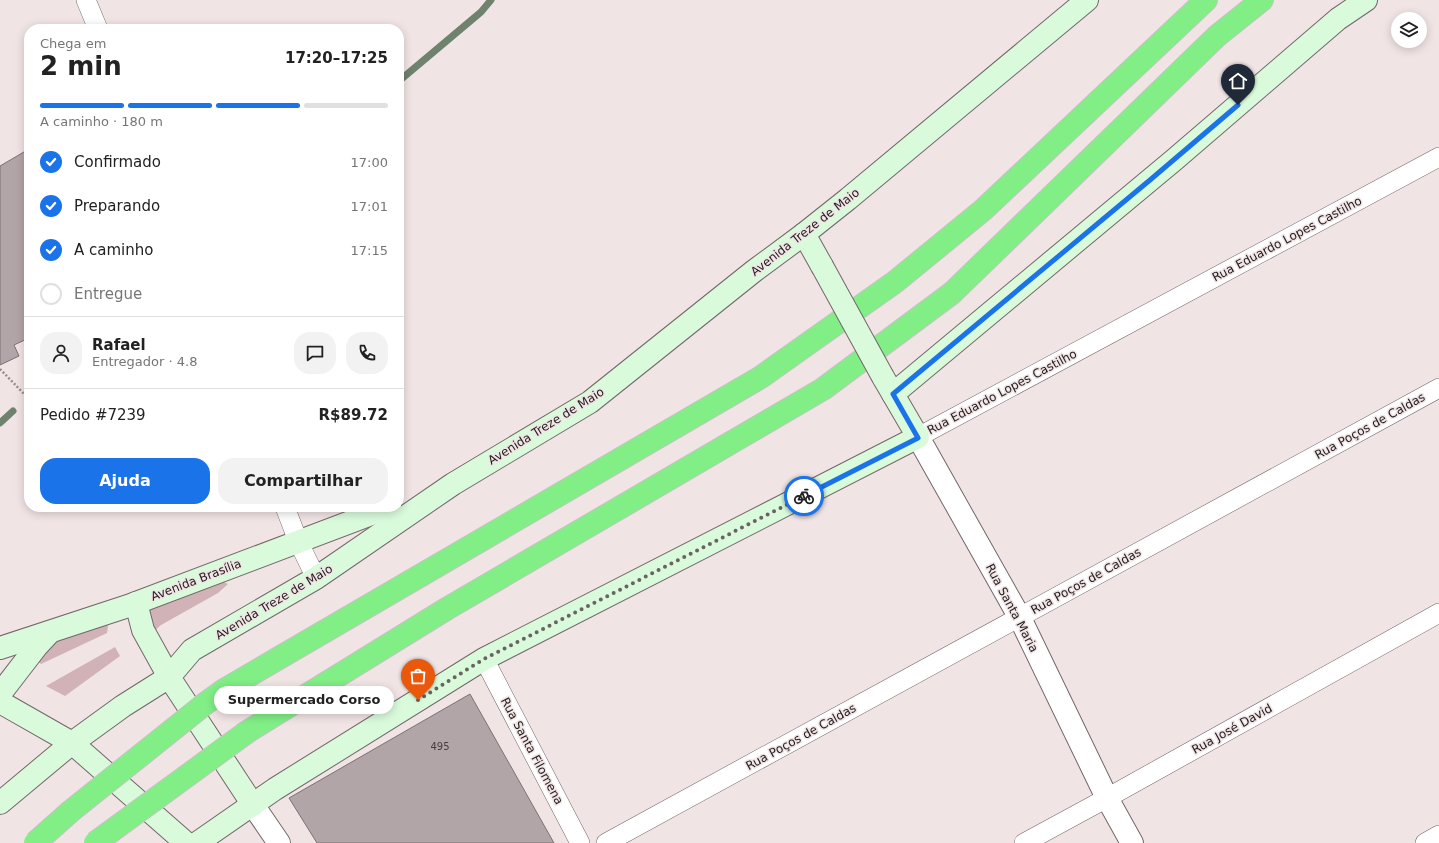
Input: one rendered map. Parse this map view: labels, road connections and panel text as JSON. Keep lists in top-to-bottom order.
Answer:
{
  "streets": {
    "main road": [
      "Avenida Treze de Maio",
      "Rua Eduardo Lopes Castilho",
      "Avenida Brasília",
      "Rua Santa Maria"
    ],
    "street": ["Rua Poços de Caldas", "Rua José David", "Rua Santa Filomena"]
  },
  "crossings": [
    ["Avenida Treze de Maio", "Rua Santa Maria"],
    ["Rua Eduardo Lopes Castilho", "Rua Santa Maria"],
    ["Rua Eduardo Lopes Castilho", "Rua Santa Filomena"],
    ["Rua Poços de Caldas", "Rua Santa Maria"],
    ["Rua Santa Maria", "Rua José David"]
  ],
  "places": ["Supermercado Corso"],
  "house_numbers": ["495"],
  "page": {
    "heading": ["2 min", "Chega em", "17:20–17:25"],
    "panel": [
      "Rafael",
      "Entregador · 4.8",
      "Pedido #7239",
      "R$89.72"
    ],
    "bar": "A caminho · 180 m",
    "list": [
      ["Confirmado", "17:00"],
      ["Preparando", "17:01"],
      ["A caminho", "17:15"],
      "Entregue"
    ],
    "buttons": ["Ajuda", "Compartilhar"],
    "bubble": "Supermercado Corso"
  }
}
